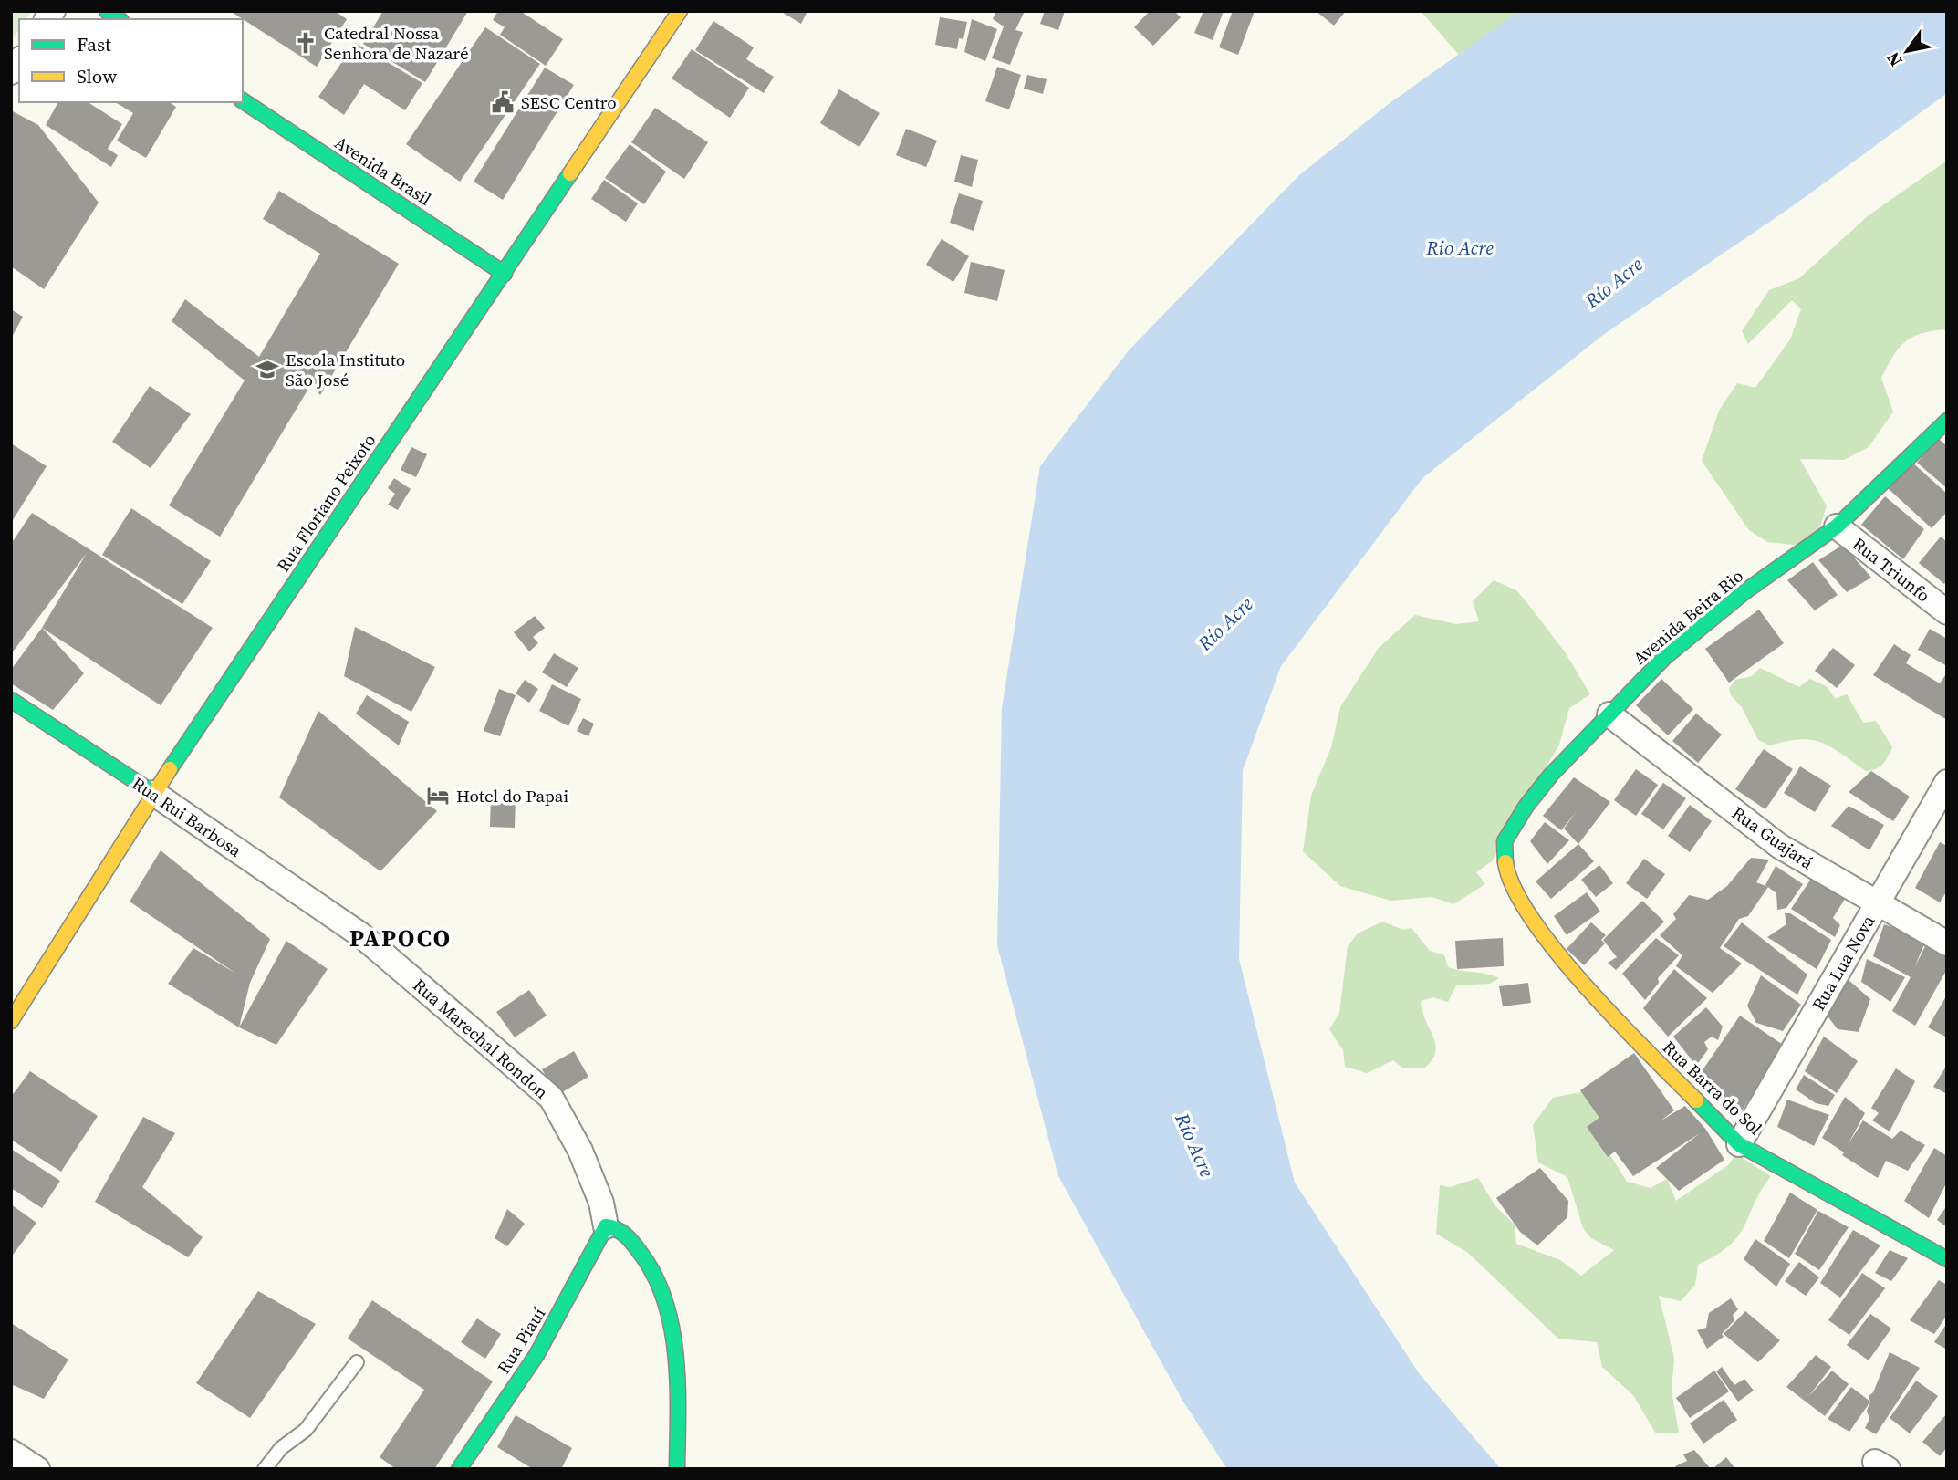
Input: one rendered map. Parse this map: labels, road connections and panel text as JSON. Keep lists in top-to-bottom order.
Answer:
{
  "streets": {
    "street": [
      "Avenida Brasil",
      "Rua Floriano Peixoto",
      "Rua Triunfo",
      "Avenida Beira Rio",
      "Rua Rui Barbosa",
      "Rua Guajará",
      "Rua Lua Nova",
      "Rua Marechal Rondon",
      "Rua Barra do Sol",
      "Rua Piauí"
    ]
  },
  "crossings": [
    ["Avenida Brasil", "Rua Floriano Peixoto"],
    ["Rua Floriano Peixoto", "Rua Rui Barbosa"],
    ["Rua Triunfo", "Avenida Beira Rio"],
    ["Avenida Beira Rio", "Rua Guajará"],
    ["Avenida Beira Rio", "Rua Barra do Sol"],
    ["Rua Rui Barbosa", "Rua Marechal Rondon"],
    ["Rua Guajará", "Rua Lua Nova"],
    ["Rua Lua Nova", "Rua Barra do Sol"],
    ["Rua Marechal Rondon", "Rua Piauí"]
  ],
  "districts": ["PAPOCO"],
  "water": ["Rio Acre", "Río Acre"],
  "places": {
    "church": ["Catedral Nossa Senhora de Nazaré"],
    "public building": ["SESC Centro"],
    "school or university": ["Escola Instituto São José"],
    "hotel": ["Hotel do Papai"]
  },
  "legend": ["Fast", "Slow"],
  "north": "bottom left"
}
